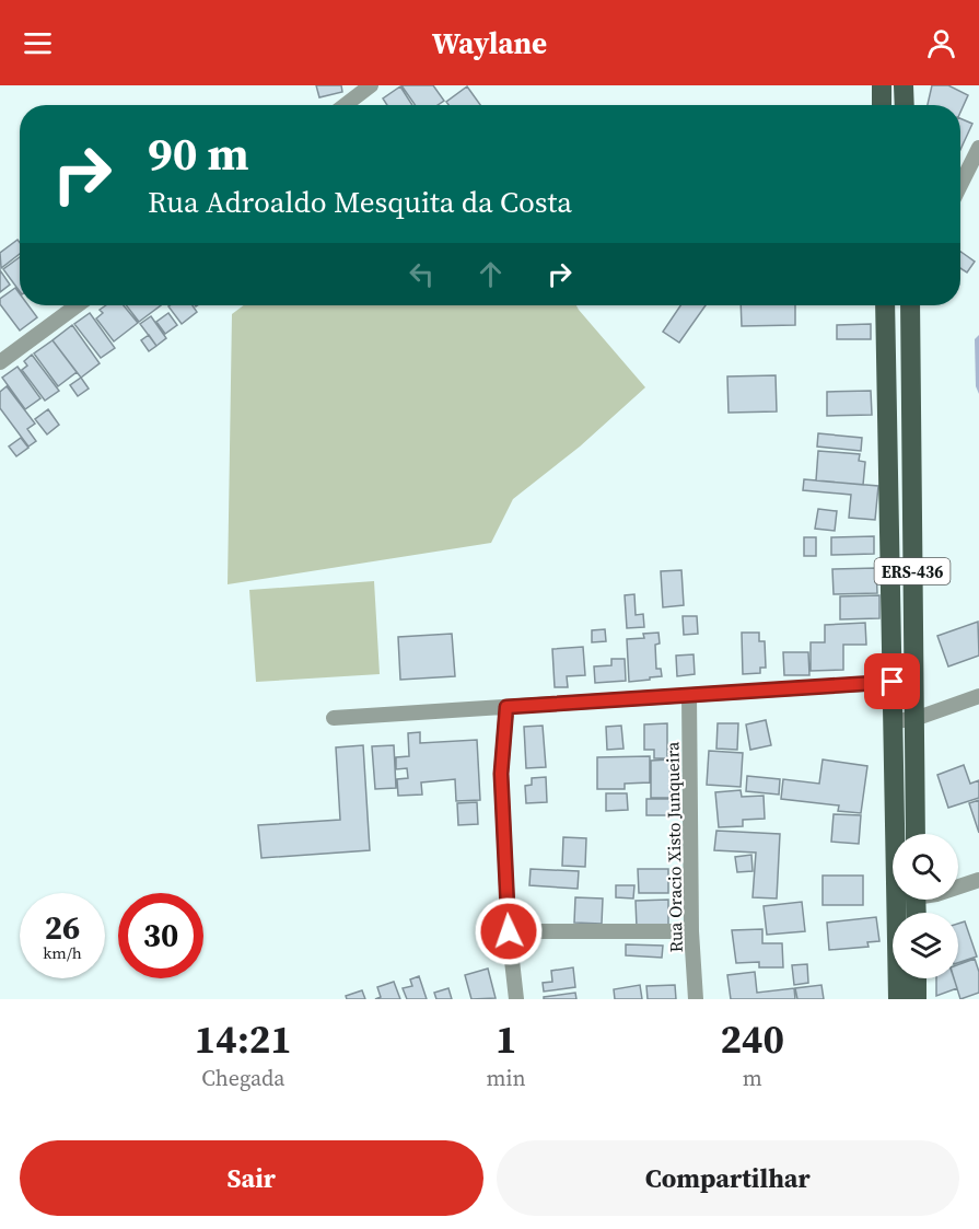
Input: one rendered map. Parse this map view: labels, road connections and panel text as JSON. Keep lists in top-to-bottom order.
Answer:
{
  "streets": {
    "main road": ["ERS-436"],
    "street": ["Rua Oracio Xisto Junqueira"]
  },
  "page": {
    "header": "Waylane",
    "turn": ["90 m", "Rua Adroaldo Mesquita da Costa"],
    "speed": "26 km/h",
    "limit": "30",
    "eta": [
      "14:21",
      "Chegada",
      "1",
      "min",
      "240",
      "m"
    ],
    "buttons": ["Sair", "Compartilhar"]
  }
}
